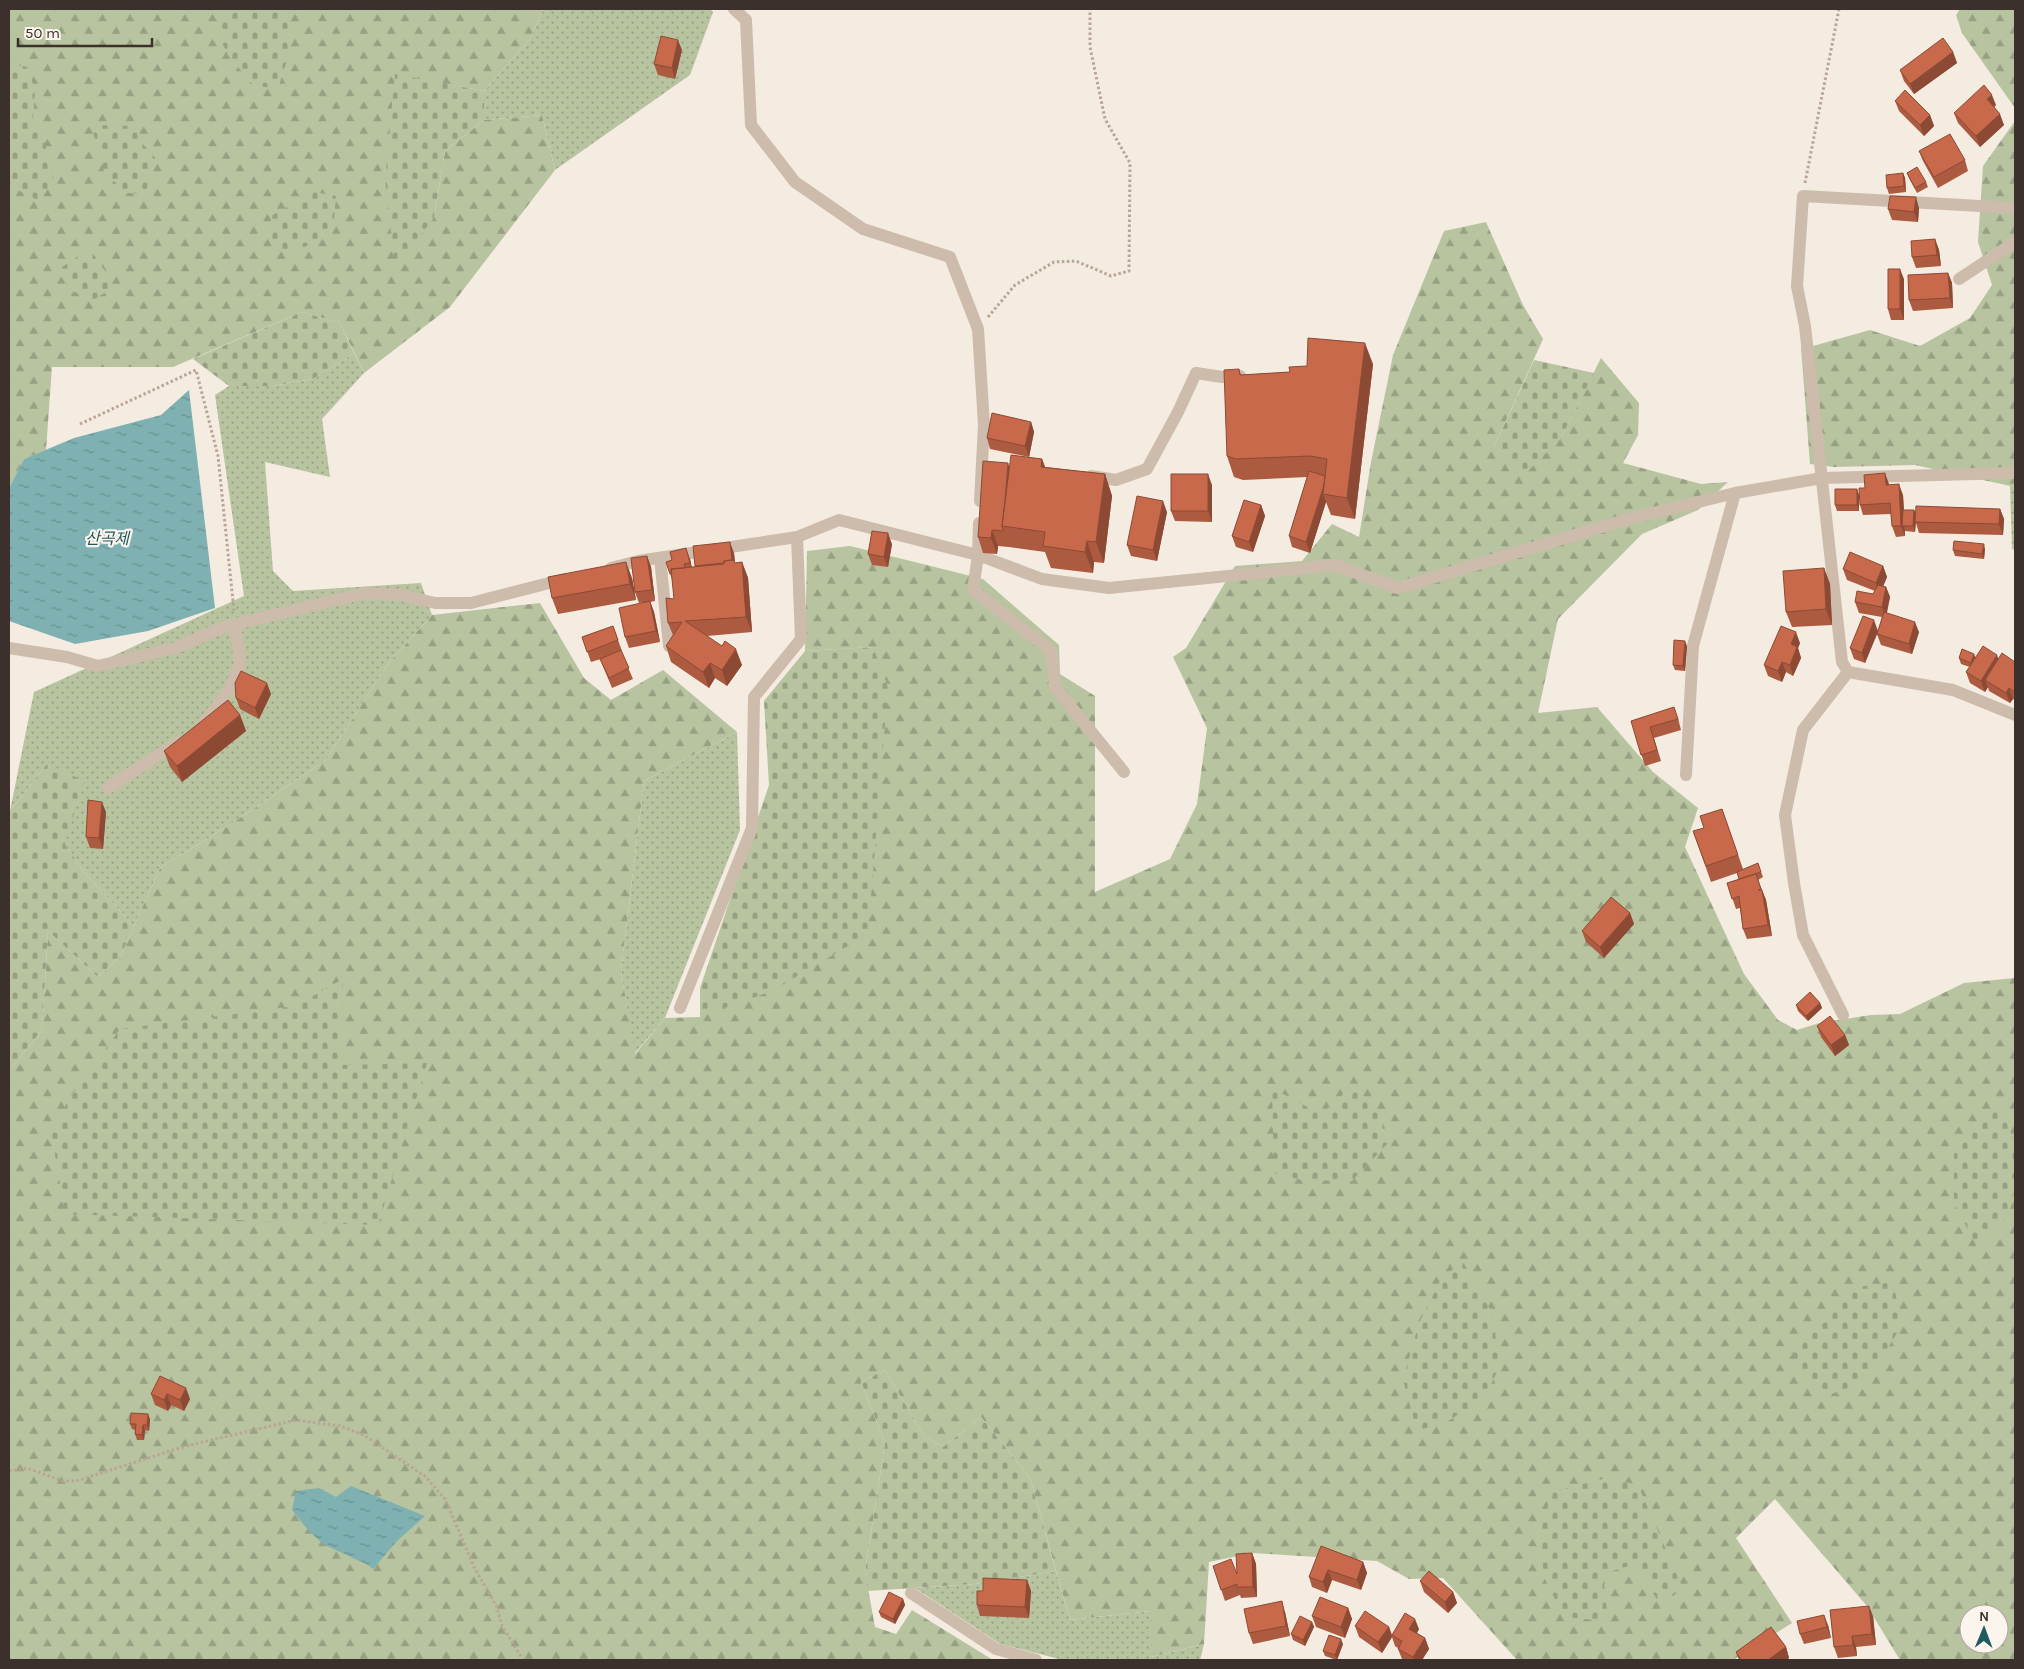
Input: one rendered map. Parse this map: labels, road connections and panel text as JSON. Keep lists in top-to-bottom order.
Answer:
{
  "water": ["산곡제"],
  "scale_bar": "50 m",
  "north": "top"
}
